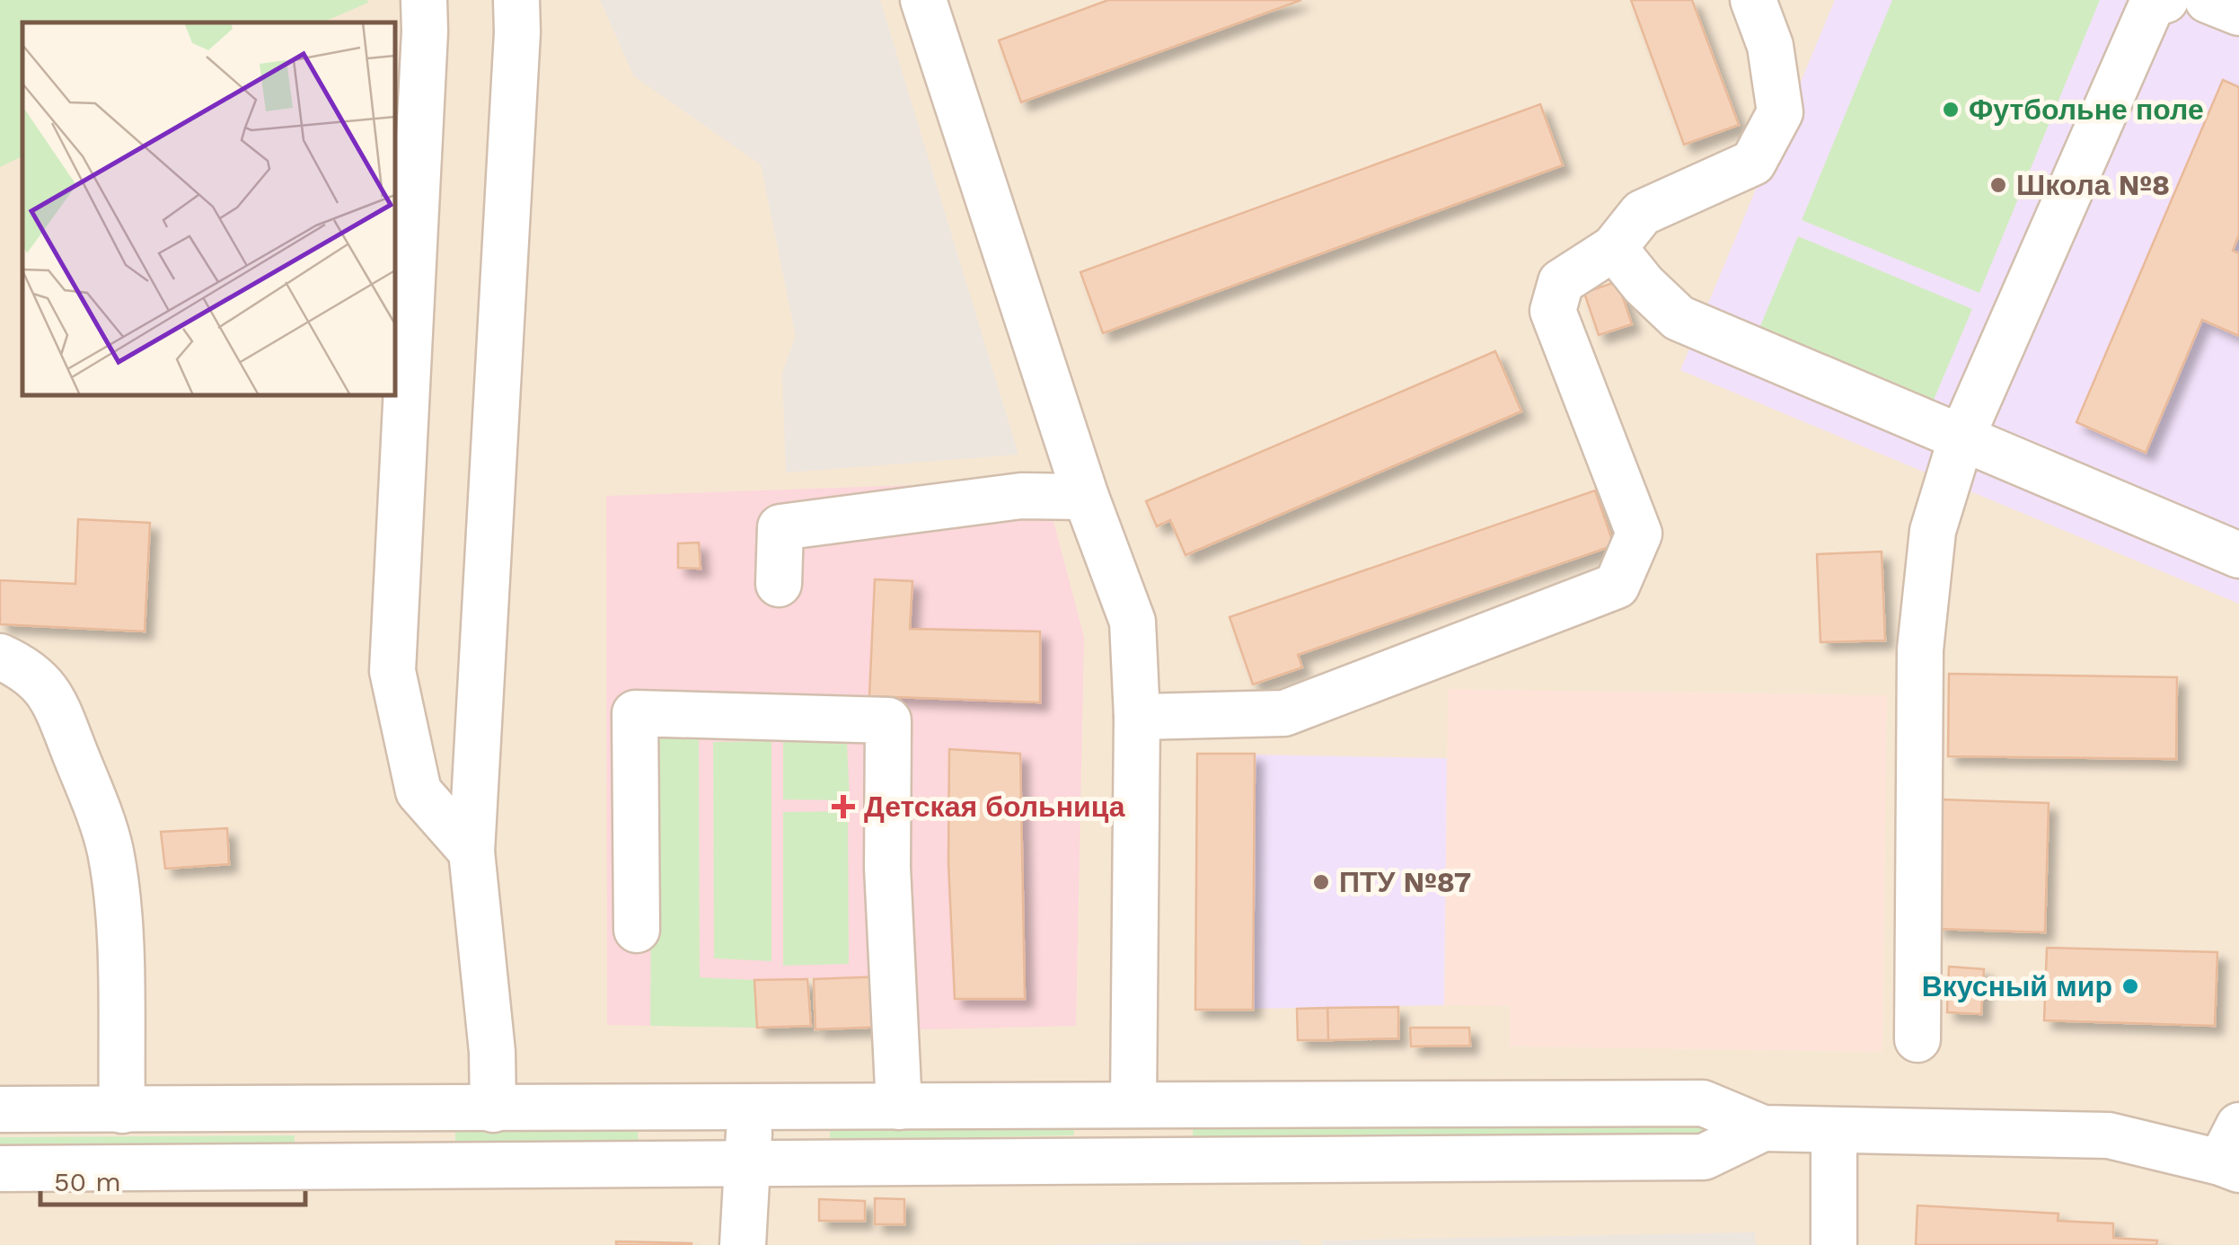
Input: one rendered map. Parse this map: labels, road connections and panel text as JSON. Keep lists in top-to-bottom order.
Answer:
{
  "places": {
    "other": [
      "Футбольне поле",
      "Школа №8",
      "ПТУ №87",
      "Вкусный мир"
    ],
    "health": ["Детская больница"]
  },
  "scale_bar": "50 m"
}
